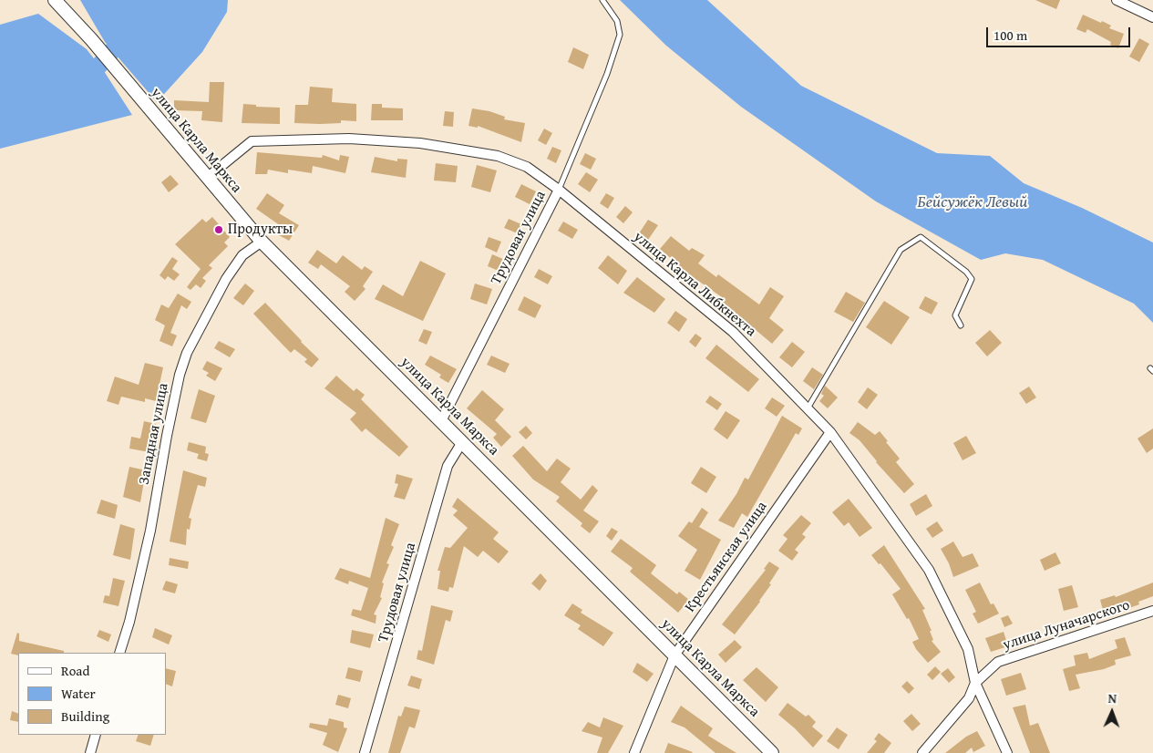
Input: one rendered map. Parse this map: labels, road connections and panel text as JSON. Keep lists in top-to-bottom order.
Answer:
{
  "streets": {
    "main road": ["улица Карла Маркса"],
    "street": [
      "Трудовая улица",
      "улица Карла Либкнехта",
      "Западная улица",
      "Крестьянская улица",
      "улица Луначарского"
    ]
  },
  "crossings": [
    ["улица Карла Маркса", "Трудовая улица"],
    ["улица Карла Маркса", "улица Карла Либкнехта"],
    ["улица Карла Маркса", "Западная улица"],
    ["улица Карла Маркса", "Крестьянская улица"],
    ["Трудовая улица", "улица Карла Либкнехта"],
    ["улица Карла Либкнехта", "Крестьянская улица"],
    ["улица Карла Либкнехта", "улица Луначарского"]
  ],
  "water": ["Бейсужёк Левый"],
  "places": ["Продукты"],
  "legend": ["Road", "Water", "Building"],
  "scale_bar": "100 m",
  "north": "top"
}
